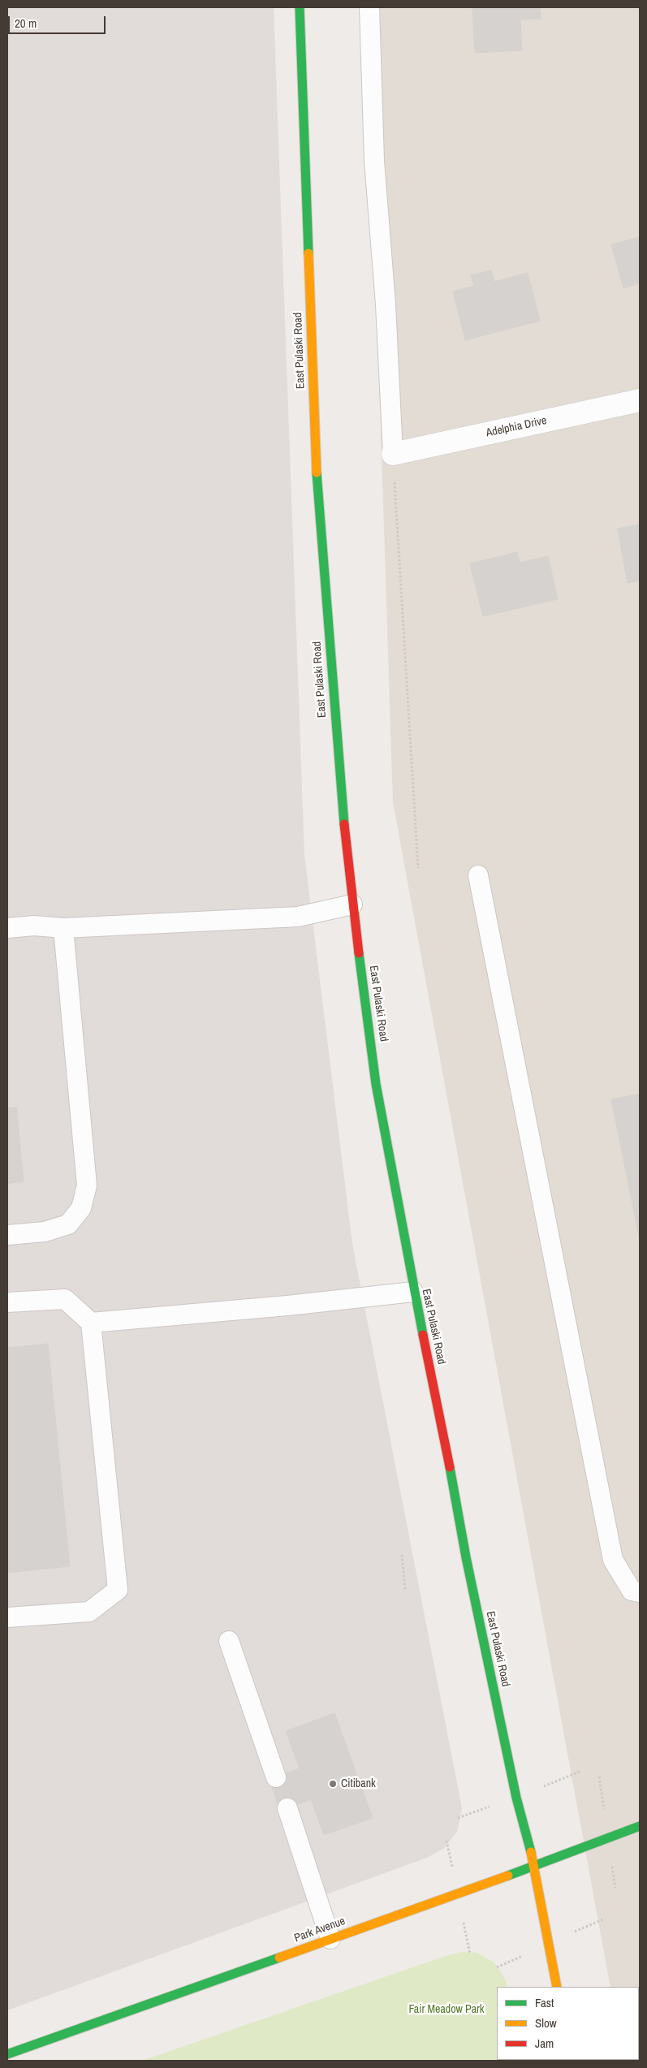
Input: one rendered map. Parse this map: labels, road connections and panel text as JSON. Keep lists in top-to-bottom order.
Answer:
{
  "streets": {
    "main road": ["East Pulaski Road", "Park Avenue"],
    "street": ["Adelphia Drive"]
  },
  "crossings": [
    ["East Pulaski Road", "Park Avenue"]
  ],
  "parks": ["Fair Meadow Park"],
  "places": ["Citibank"],
  "legend": ["Fast", "Slow", "Jam"],
  "scale_bar": "20 m"
}
